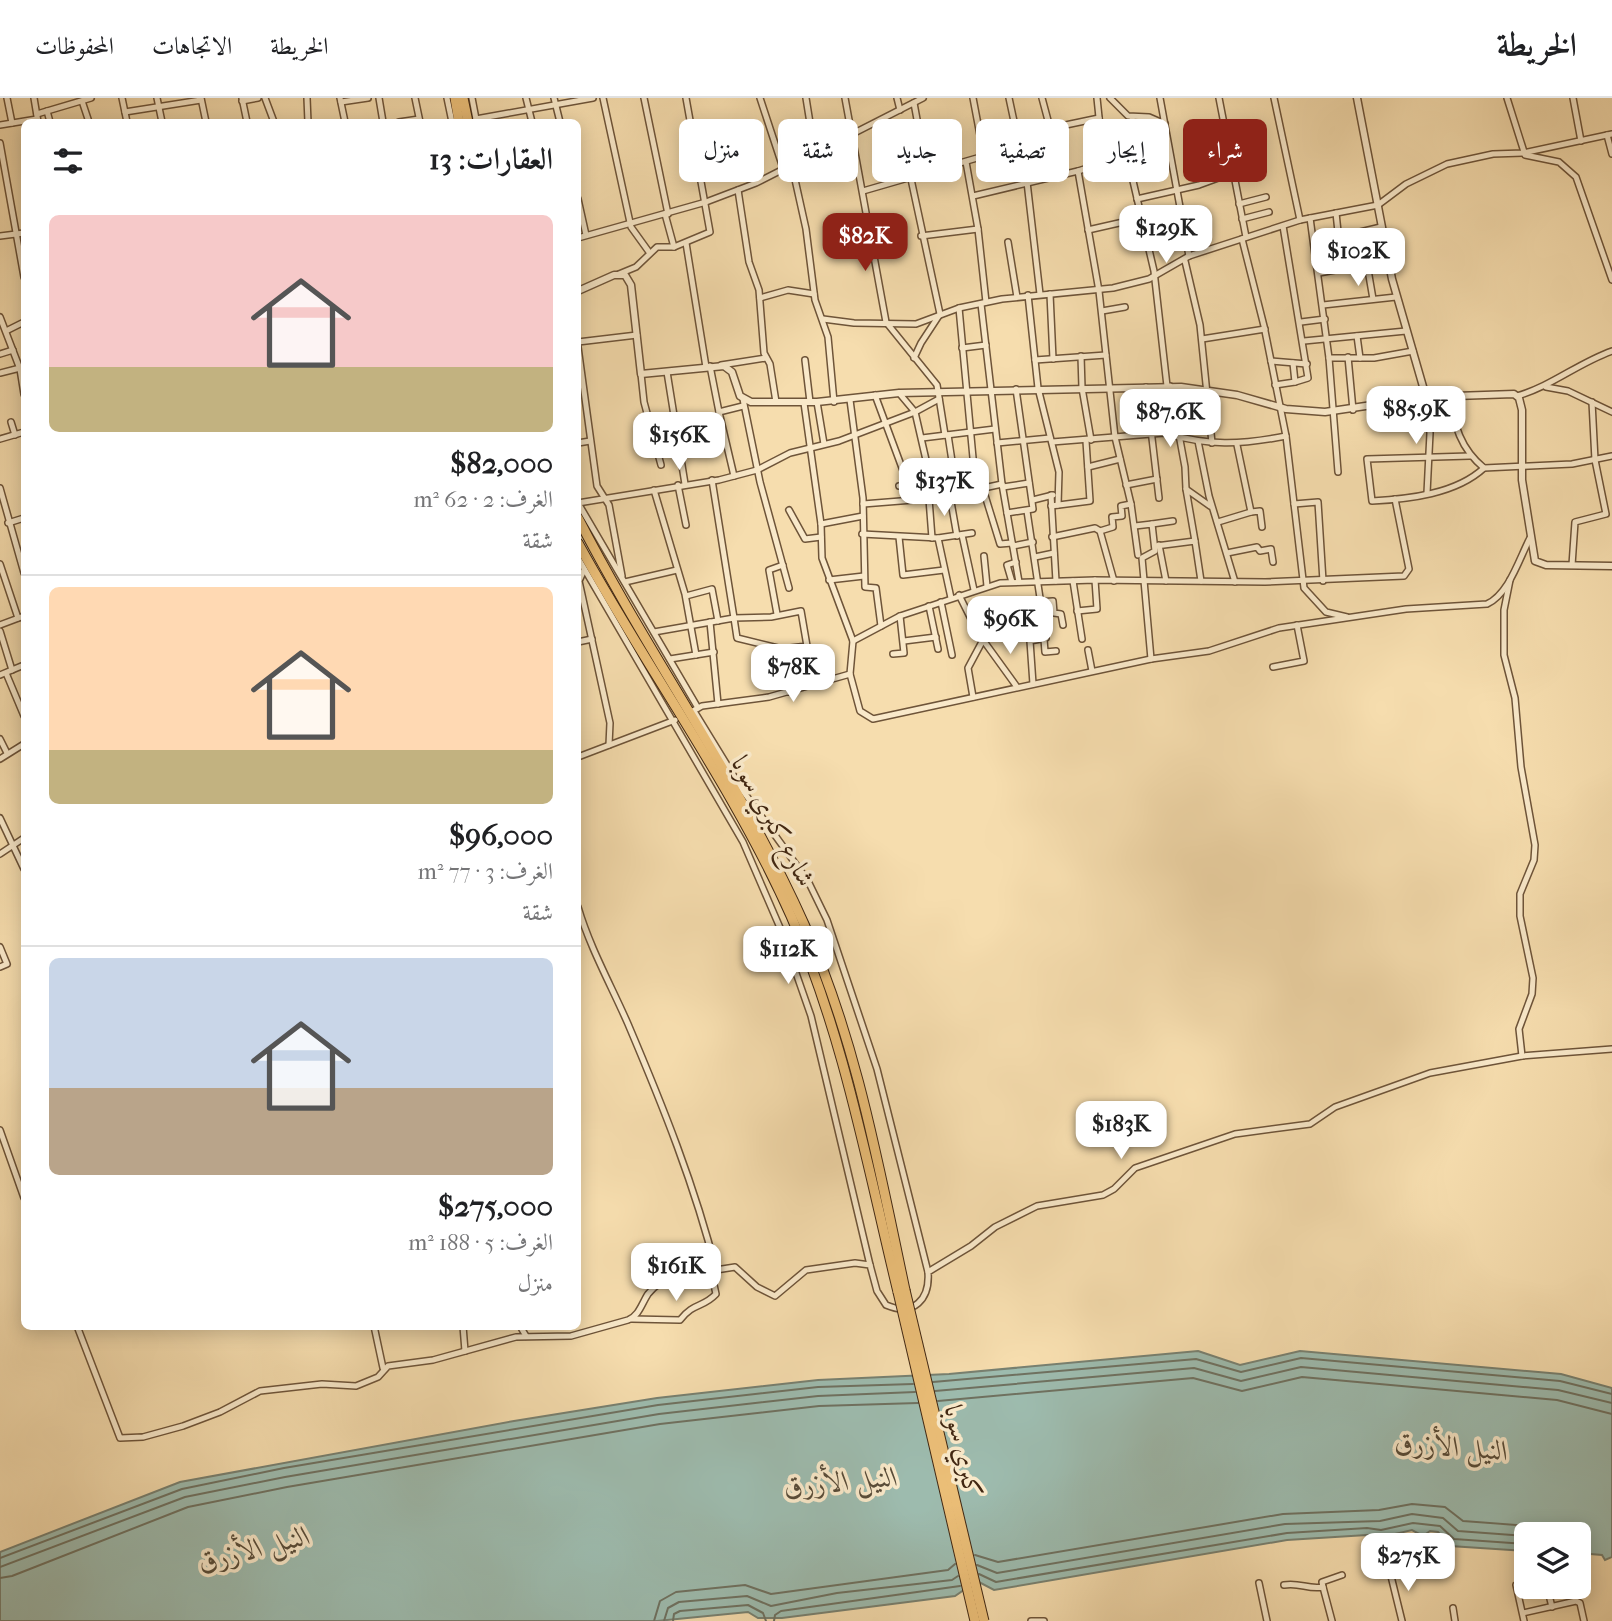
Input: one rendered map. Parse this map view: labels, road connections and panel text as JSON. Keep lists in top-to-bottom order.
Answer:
{
  "streets": {
    "highway": ["شارع كبري سوبا", "كبري سوبا"]
  },
  "crossings": [
    ["شارع كبري سوبا", "كبري سوبا"]
  ],
  "water": ["النيل الأزرق"],
  "page": {
    "header": "الخريطة",
    "nav": ["الخريطة", "الاتجاهات", "المحفوظات"],
    "chip": [
      "شراء",
      "إيجار",
      "تصفية",
      "جديد",
      "شقة",
      "منزل"
    ],
    "heading": "العقارات: 13",
    "list": [
      {
        "name": "$82,000",
        "note": "الغرف: 2 · 62 m² · شقة"
      },
      {
        "name": "$96,000",
        "note": "الغرف: 3 · 77 m² · شقة"
      },
      {
        "name": "$275,000",
        "note": "الغرف: 5 · 188 m² · منزل"
      }
    ],
    "price": [
      "$129K",
      "$82K",
      "$102K",
      "$85.9K",
      "$87.6K",
      "$156K",
      "$137K",
      "$96K",
      "$78K",
      "$112K",
      "$183K",
      "$161K",
      "$275K"
    ]
  }
}
